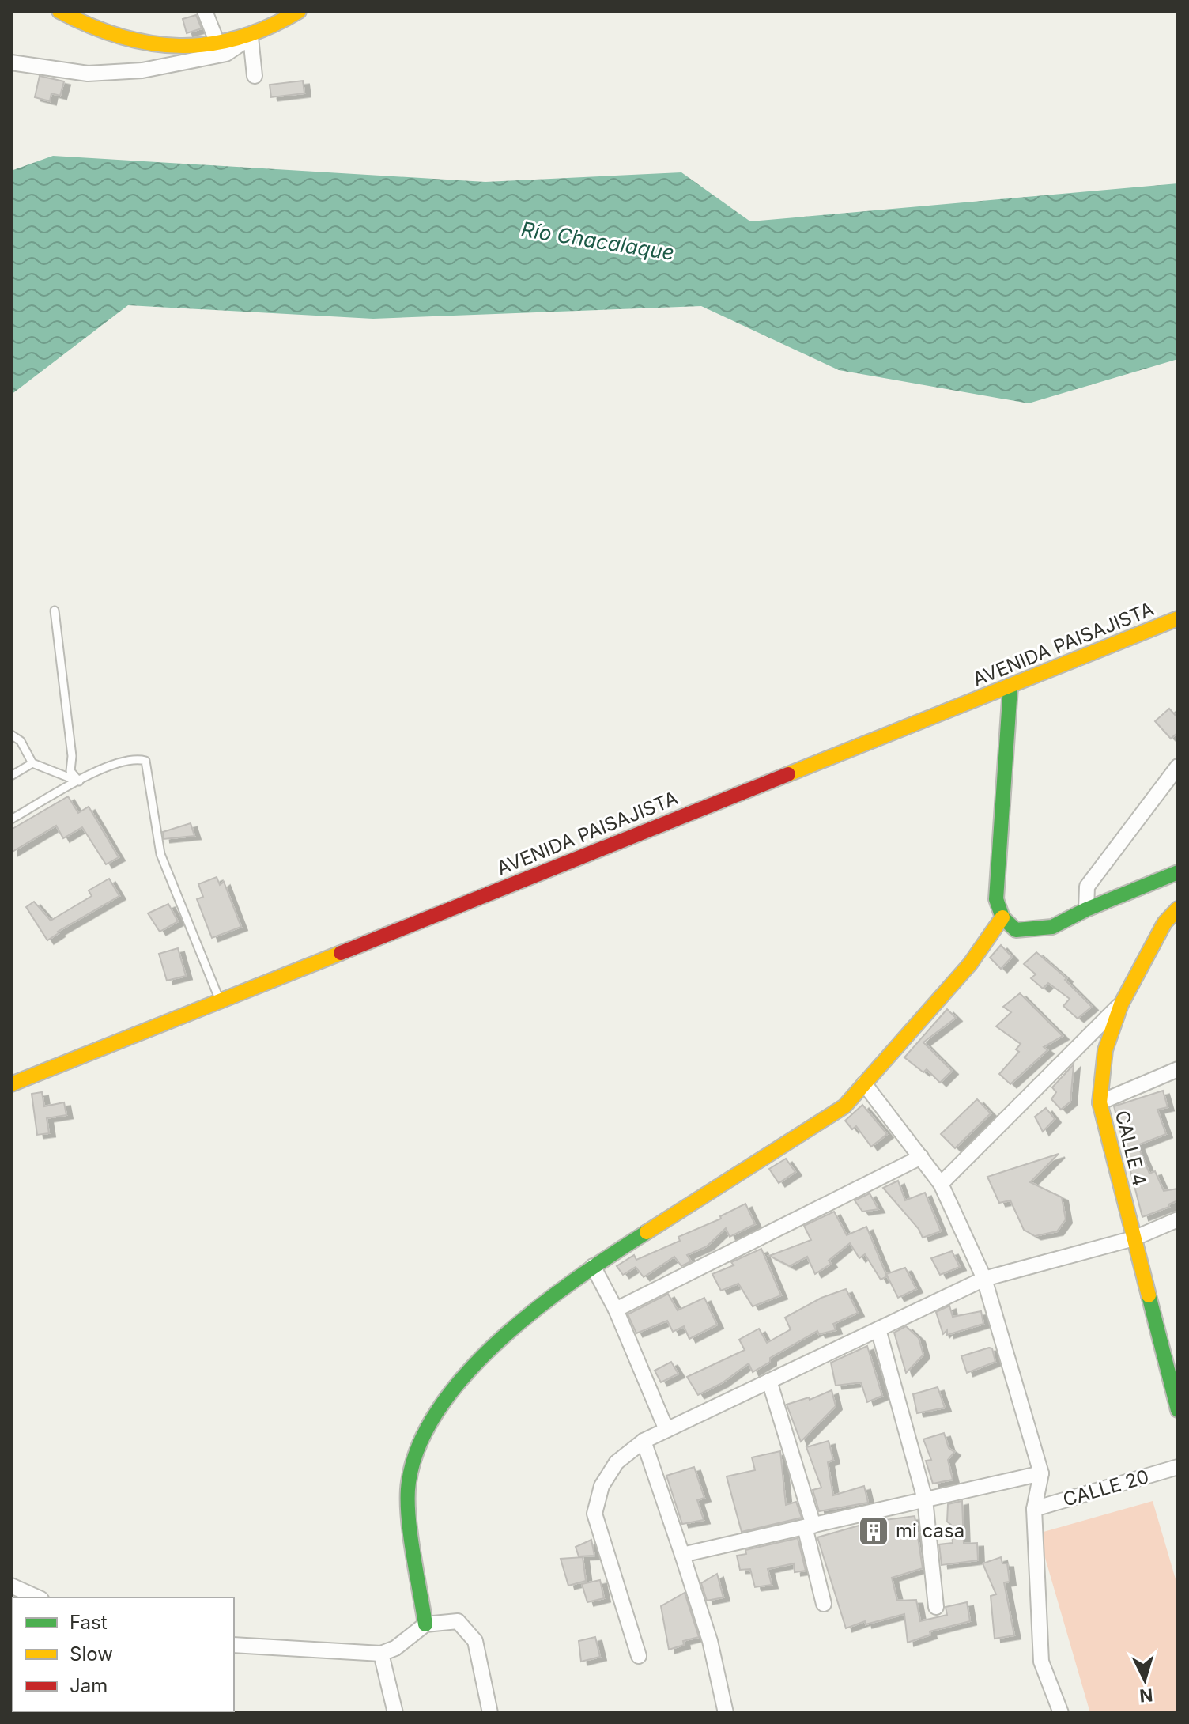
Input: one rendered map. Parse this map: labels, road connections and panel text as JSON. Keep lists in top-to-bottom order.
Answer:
{
  "streets": {
    "street": ["AVENIDA PAISAJISTA", "CALLE 4", "CALLE 20"]
  },
  "water": ["Río Chacalaque"],
  "places": {
    "building": ["mi casa"]
  },
  "legend": ["Fast", "Slow", "Jam"],
  "north": "bottom"
}
